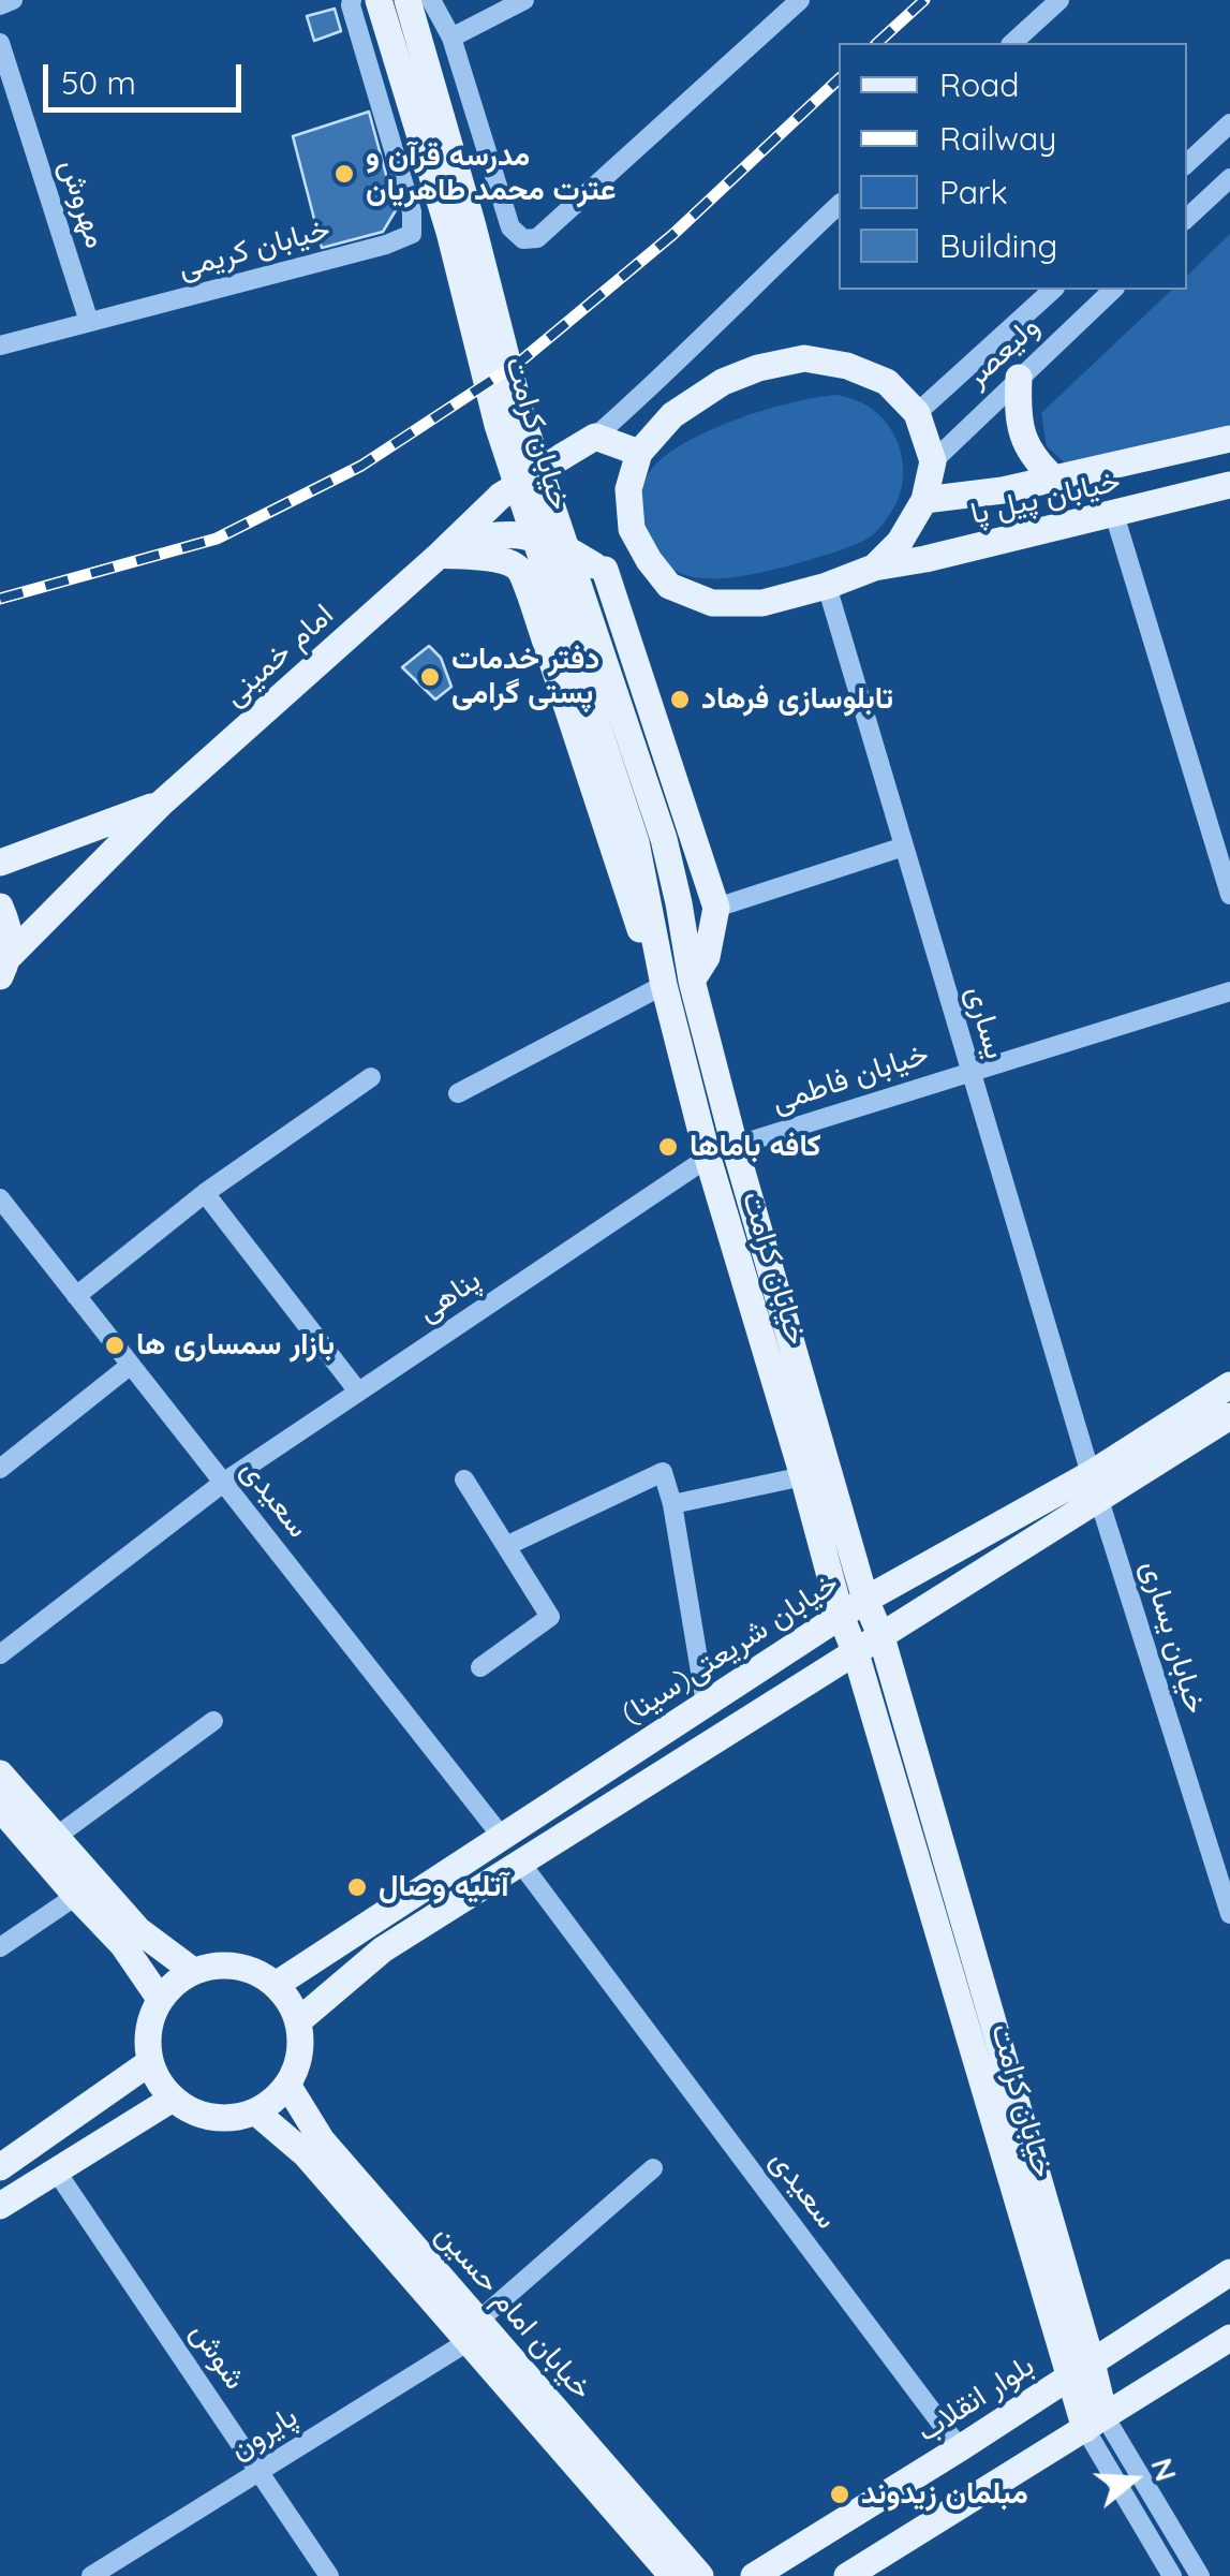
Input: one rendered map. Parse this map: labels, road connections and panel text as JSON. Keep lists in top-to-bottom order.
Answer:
{
  "streets": {
    "main road": [
      "خیابان کرامت",
      "خیابان پیل پا",
      "امام خمینی",
      "خیابان شریعتی(سینا)",
      "خیابان امام حسین",
      "بلوار انقلاب"
    ],
    "street": [
      "مهروش",
      "خیابان کریمی",
      "ولیعصر",
      "یساری",
      "خیابان فاطمی",
      "پناهی",
      "سعیدی",
      "خیابان یساری",
      "شوش",
      "پایرون"
    ]
  },
  "crossings": [
    ["مهروش", "خیابان کریمی"],
    ["ولیعصر", "خیابان پیل پا"],
    ["ولیعصر", "یساری"],
    ["خیابان کرامت", "خیابان فاطمی"],
    ["خیابان کرامت", "پناهی"],
    ["خیابان کرامت", "خیابان شریعتی(سینا)"],
    ["خیابان کرامت", "بلوار انقلاب"],
    ["خیابان پیل پا", "یساری"],
    ["یساری", "خیابان فاطمی"],
    ["یساری", "خیابان یساری"],
    ["یساری", "خیابان شریعتی(سینا)"],
    ["پناهی", "سعیدی"],
    ["سعیدی", "خیابان شریعتی(سینا)"],
    ["سعیدی", "بلوار انقلاب"],
    ["خیابان یساری", "خیابان شریعتی(سینا)"],
    ["خیابان شریعتی(سینا)", "خیابان امام حسین"],
    ["خیابان امام حسین", "پایرون"],
    ["شوش", "پایرون"]
  ],
  "places": [
    "مدرسه قرآن و عترت محمد طاهریان",
    "دفتر خدمات پستی گرامی",
    "تابلوسازی فرهاد",
    "کافه باماها",
    "بازار سمساری ها",
    "آتلیه وصال",
    "مبلمان زیدوند"
  ],
  "legend": [
    "Road",
    "Railway",
    "Park",
    "Building"
  ],
  "scale_bar": "50 m",
  "north": "right"
}
